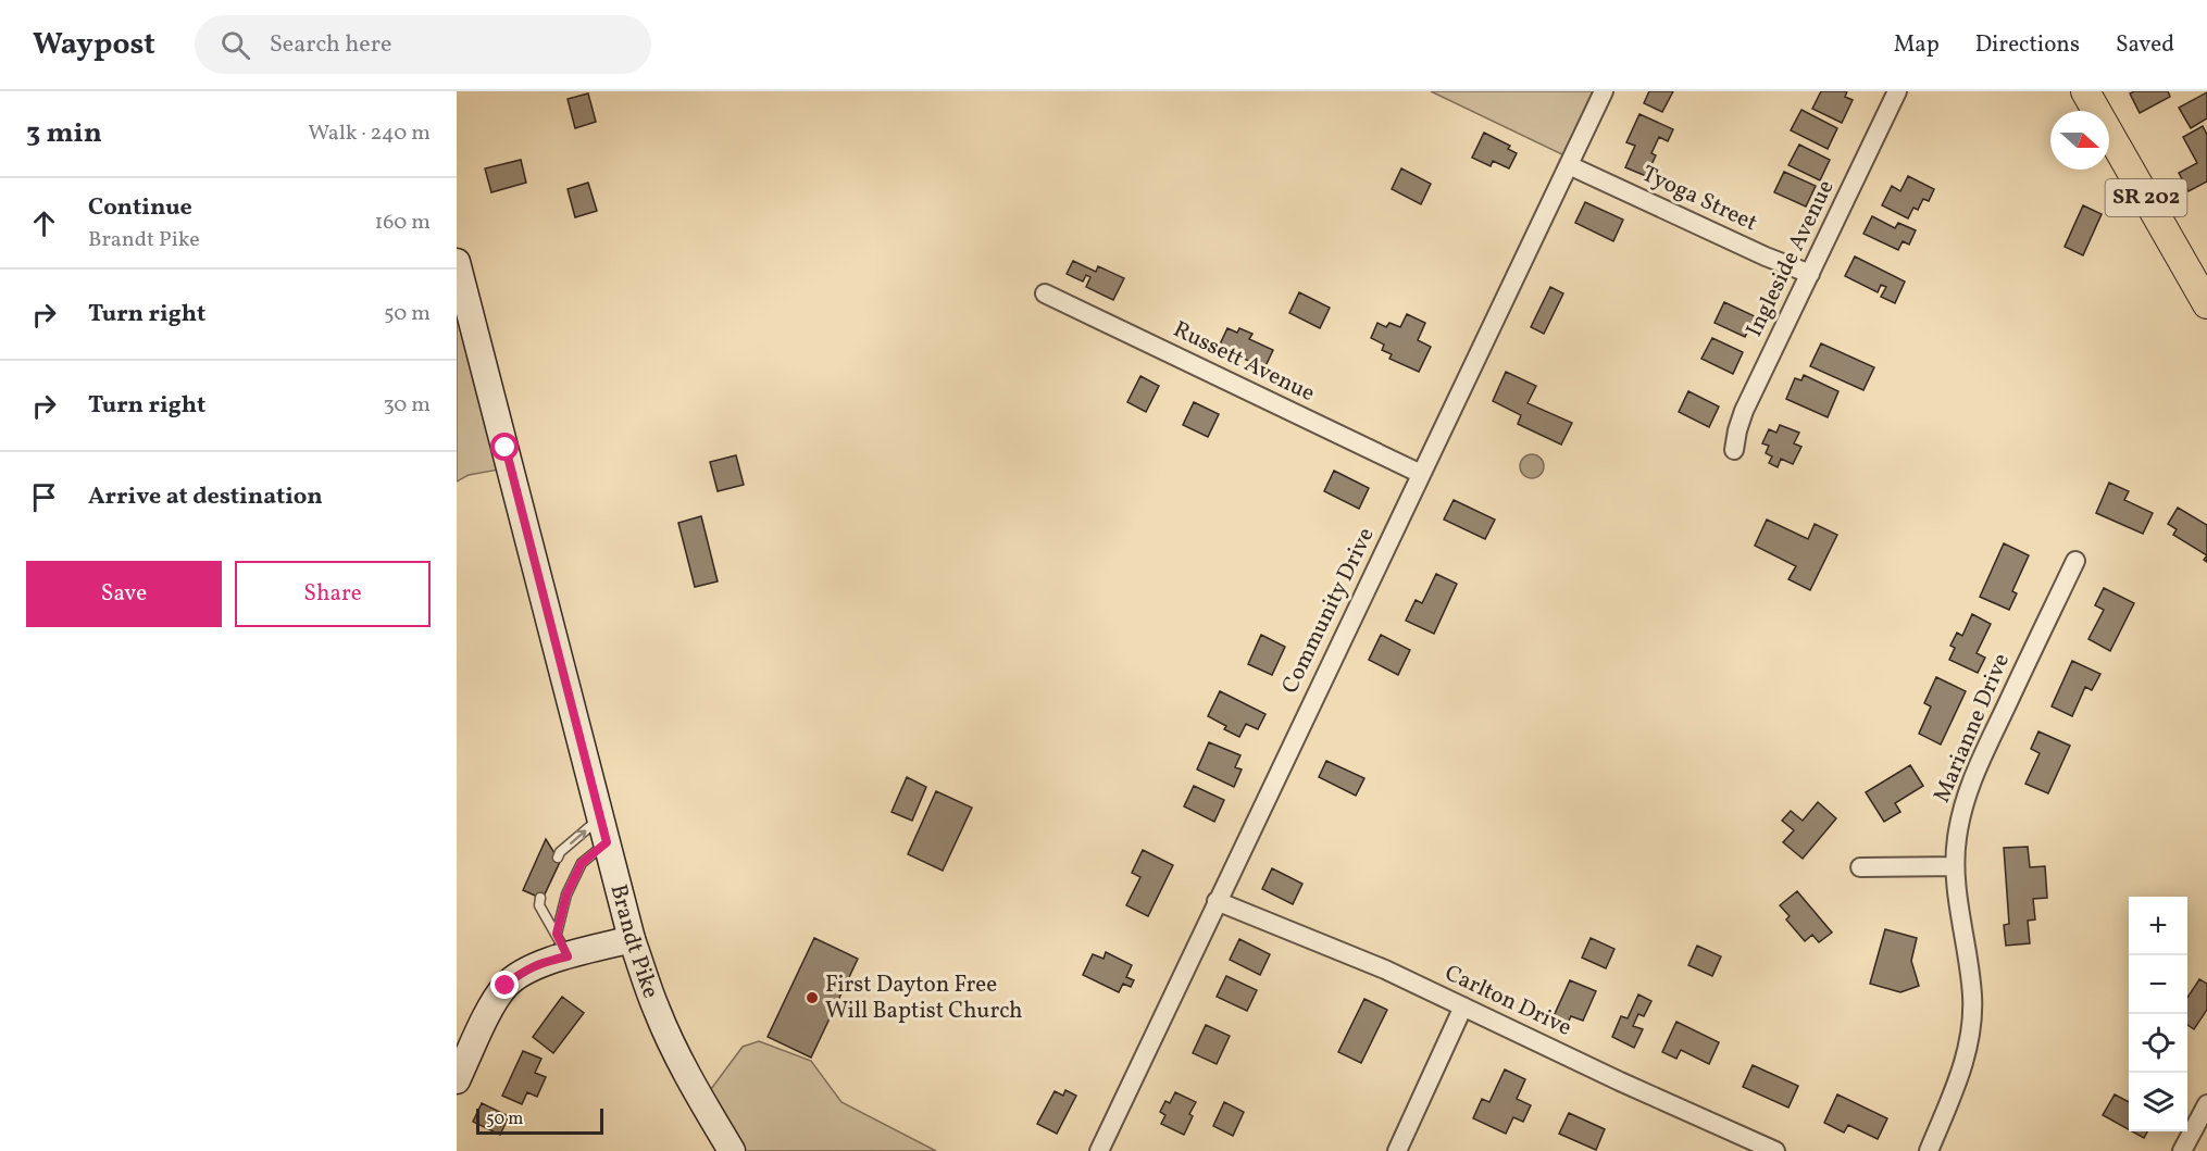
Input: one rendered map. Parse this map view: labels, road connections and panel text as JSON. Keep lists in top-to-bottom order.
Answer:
{
  "streets": {
    "main road": ["SR 202", "Brandt Pike"],
    "street": [
      "Tyoga Street",
      "Ingleside Avenue",
      "Russett Avenue",
      "Community Drive",
      "Marianne Drive",
      "Carlton Drive"
    ]
  },
  "crossings": [
    ["Tyoga Street", "Ingleside Avenue"],
    ["Tyoga Street", "Community Drive"],
    ["Russett Avenue", "Community Drive"],
    ["Community Drive", "Carlton Drive"]
  ],
  "places": ["First Dayton Free Will Baptist Church"],
  "scale_bar": "50 m",
  "north": "right",
  "page": {
    "header": "Waypost",
    "search": "Search here",
    "nav": ["Map", "Directions", "Saved"],
    "heading": ["3 min", "Walk · 240 m"],
    "list": [
      ["Continue", "Brandt Pike", "160 m"],
      ["Turn right", "50 m"],
      ["Turn right", "30 m"],
      "Arrive at destination"
    ],
    "buttons": ["Save", "Share"],
    "map_buttons": ["+", "−"],
    "scale": "50 m"
  }
}
